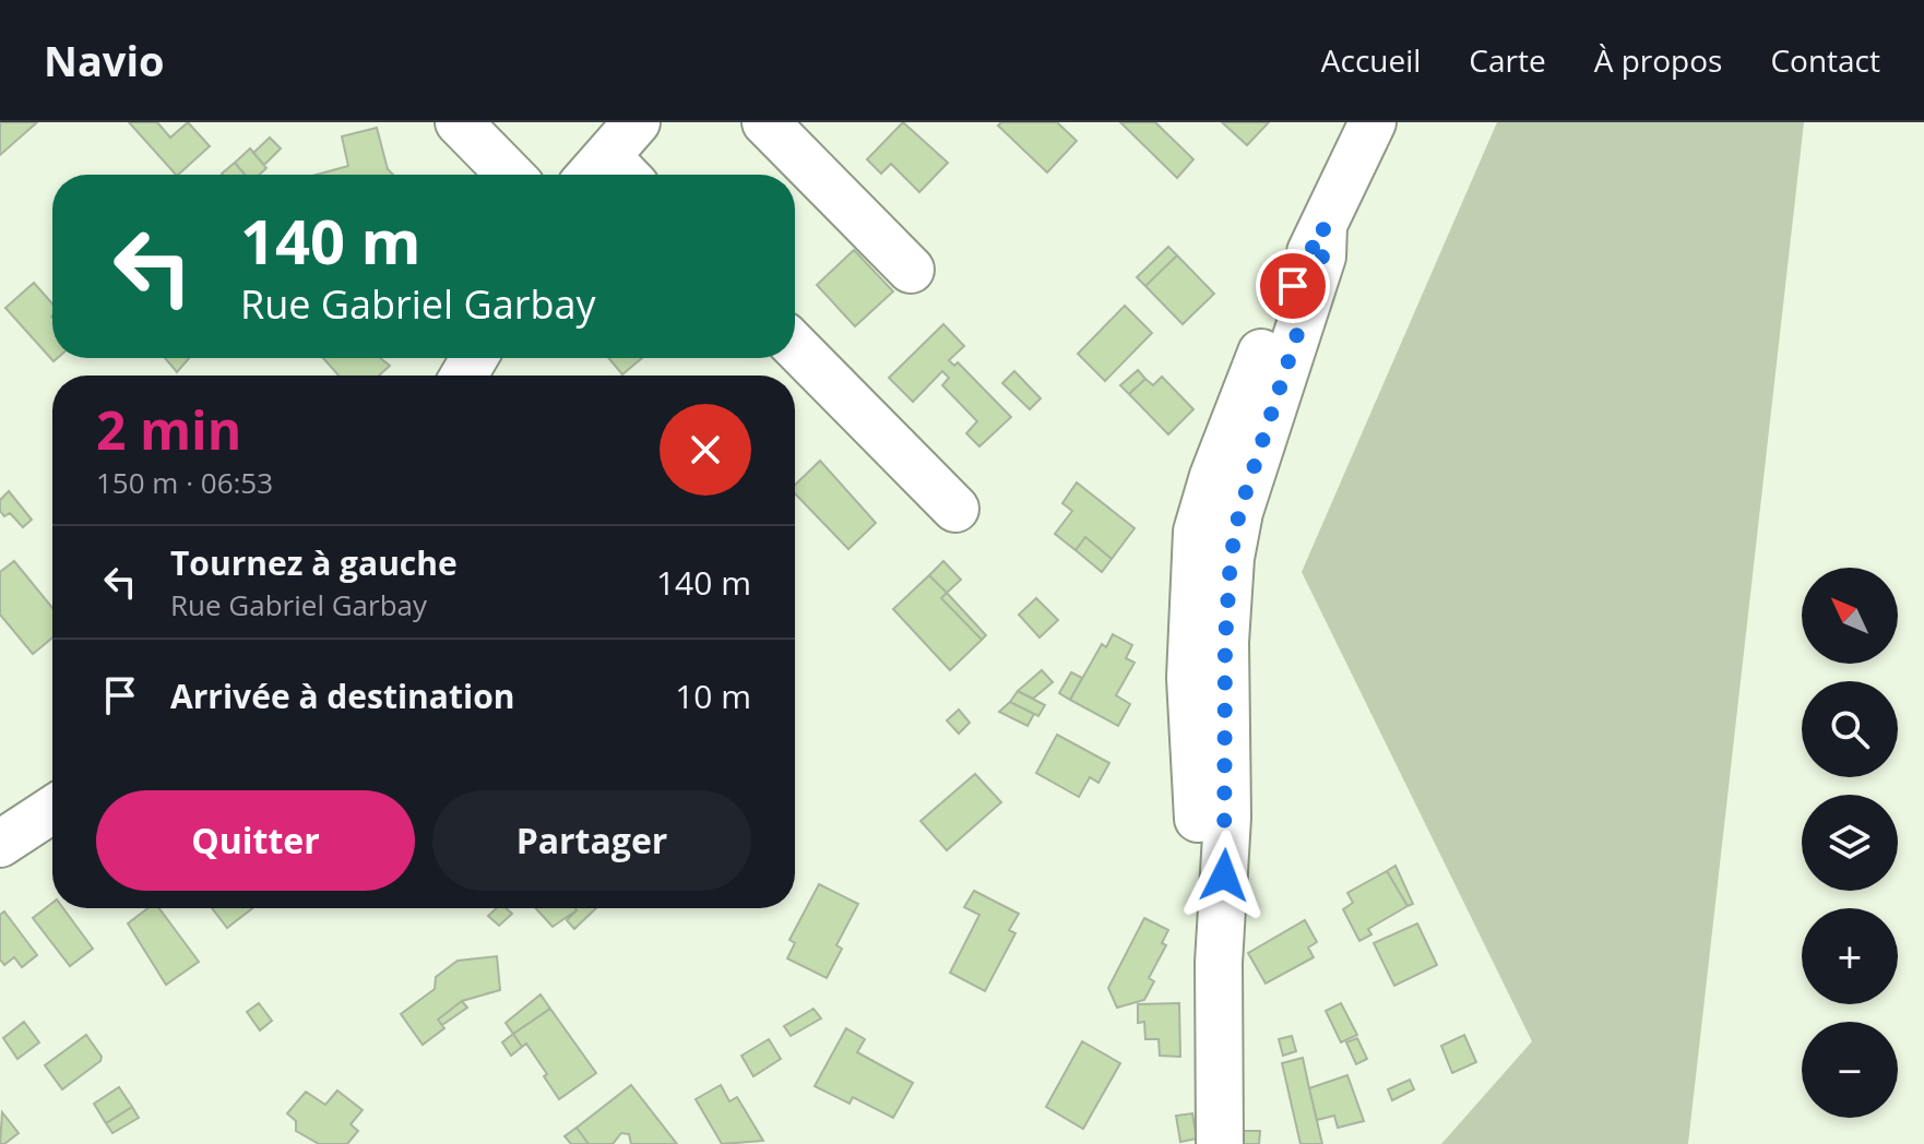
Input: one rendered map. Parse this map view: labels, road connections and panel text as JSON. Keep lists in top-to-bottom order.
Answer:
{
  "north": "top left",
  "page": {
    "header": "Navio",
    "nav": [
      "Accueil",
      "Carte",
      "À propos",
      "Contact"
    ],
    "turn": ["140 m", "Rue Gabriel Garbay"],
    "heading": ["2 min", "150 m · 06:53"],
    "list": [
      {
        "name": "Tournez à gauche",
        "note": "Rue Gabriel Garbay",
        "value": "140 m"
      },
      {
        "name": "Arrivée à destination",
        "value": "10 m"
      }
    ],
    "map_buttons": ["+", "−"],
    "buttons": ["Quitter", "Partager"]
  }
}
